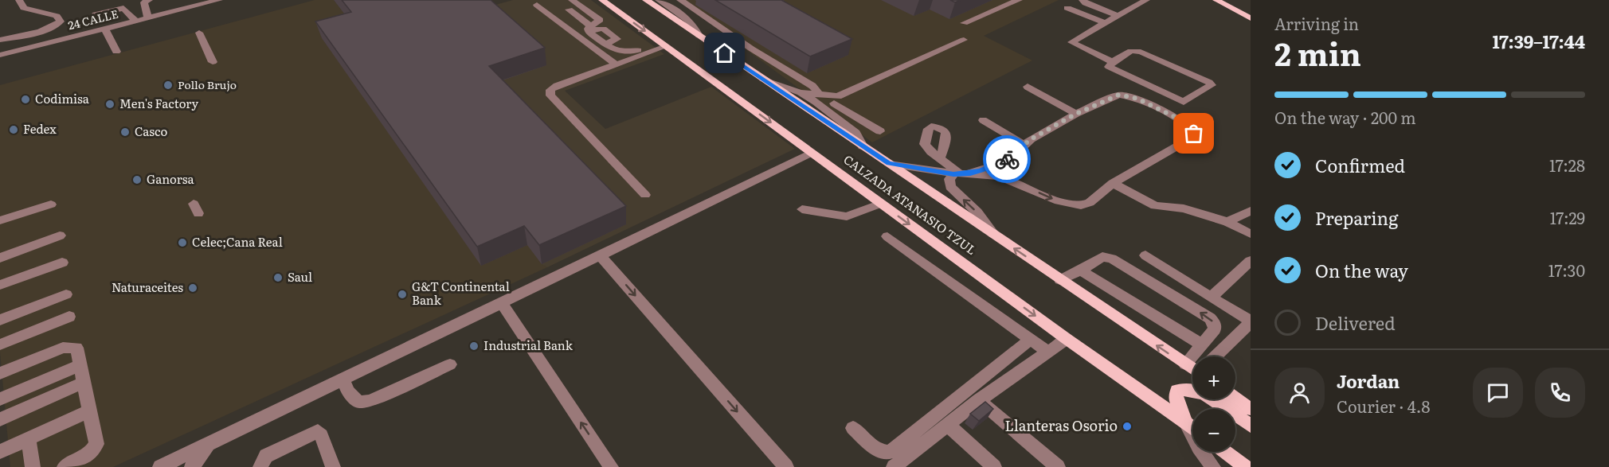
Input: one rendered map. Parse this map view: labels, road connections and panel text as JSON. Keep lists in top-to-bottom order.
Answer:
{
  "streets": {
    "main road": ["CALZADA ATANASIO TZUL"],
    "street": ["24 CALLE"]
  },
  "places": [
    "Pollo Brujo",
    "Codimisa",
    "Men's Factory",
    "Fedex",
    "Casco",
    "Ganorsa",
    "Celec;Cana Real",
    "Saul",
    "Naturaceites",
    "G&T Continental Bank",
    "Industrial Bank",
    "Llanteras Osorio"
  ],
  "page": {
    "heading": ["2 min", "Arriving in", "17:39–17:44"],
    "panel": ["Jordan", "Courier · 4.8"],
    "bar": "On the way · 200 m",
    "list": [
      ["Confirmed", "17:28"],
      ["Preparing", "17:29"],
      ["On the way", "17:30"],
      "Delivered"
    ],
    "map_buttons": ["+", "−"]
  }
}
